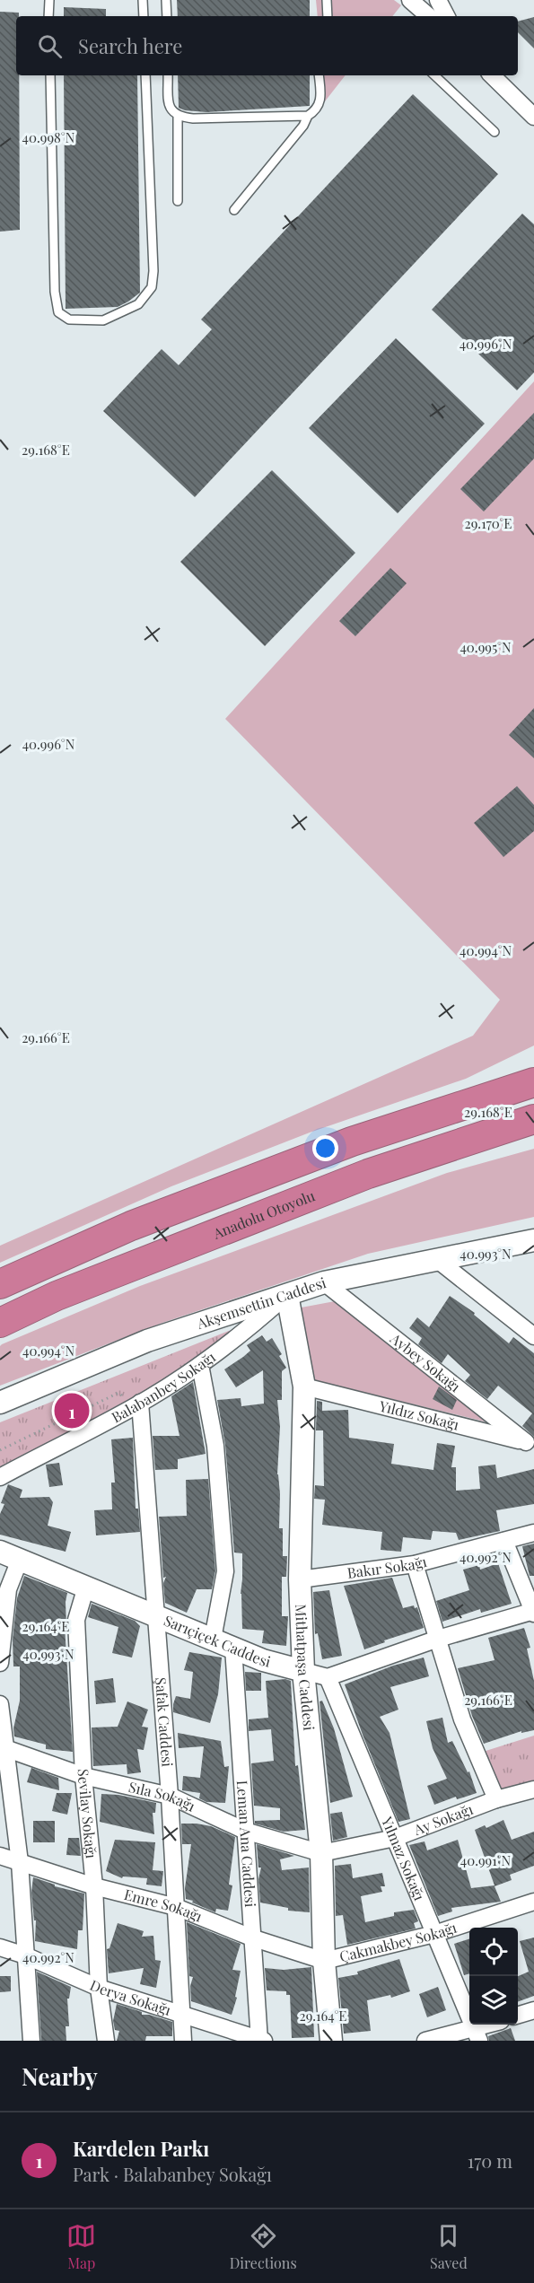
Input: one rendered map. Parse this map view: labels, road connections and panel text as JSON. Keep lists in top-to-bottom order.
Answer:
{
  "streets": {
    "highway": ["Anadolu Otoyolu"],
    "street": [
      "Akşemsettin Caddesi",
      "Aybey Sokağı",
      "Balabanbey Sokağı",
      "Yıldız Sokağı",
      "Bakır Sokağı",
      "Sarıçiçek Caddesi",
      "Mithatpaşa Caddesi",
      "Şafak Caddesi",
      "Sıla Sokağı",
      "Sevilay Sokağı",
      "Ay Sokağı",
      "Leman Ana Caddesi",
      "Yılmaz Sokağı",
      "Emre Sokağı",
      "Çakmakbey Sokağı",
      "Derya Sokağı"
    ]
  },
  "crossings": [
    ["Akşemsettin Caddesi", "Aybey Sokağı"],
    ["Akşemsettin Caddesi", "Balabanbey Sokağı"],
    ["Akşemsettin Caddesi", "Mithatpaşa Caddesi"],
    ["Aybey Sokağı", "Yıldız Sokağı"],
    ["Balabanbey Sokağı", "Mithatpaşa Caddesi"],
    ["Balabanbey Sokağı", "Şafak Caddesi"],
    ["Yıldız Sokağı", "Mithatpaşa Caddesi"],
    ["Bakır Sokağı", "Mithatpaşa Caddesi"],
    ["Sarıçiçek Caddesi", "Mithatpaşa Caddesi"],
    ["Sarıçiçek Caddesi", "Şafak Caddesi"],
    ["Sarıçiçek Caddesi", "Sevilay Sokağı"],
    ["Sarıçiçek Caddesi", "Leman Ana Caddesi"],
    ["Sarıçiçek Caddesi", "Yılmaz Sokağı"],
    ["Mithatpaşa Caddesi", "Sıla Sokağı"],
    ["Mithatpaşa Caddesi", "Ay Sokağı"],
    ["Mithatpaşa Caddesi", "Emre Sokağı"],
    ["Mithatpaşa Caddesi", "Çakmakbey Sokağı"],
    ["Şafak Caddesi", "Sıla Sokağı"],
    ["Şafak Caddesi", "Emre Sokağı"],
    ["Şafak Caddesi", "Derya Sokağı"],
    ["Sıla Sokağı", "Sevilay Sokağı"],
    ["Sıla Sokağı", "Ay Sokağı"],
    ["Sıla Sokağı", "Leman Ana Caddesi"],
    ["Sevilay Sokağı", "Emre Sokağı"],
    ["Sevilay Sokağı", "Derya Sokağı"],
    ["Ay Sokağı", "Yılmaz Sokağı"],
    ["Leman Ana Caddesi", "Emre Sokağı"],
    ["Leman Ana Caddesi", "Derya Sokağı"],
    ["Yılmaz Sokağı", "Çakmakbey Sokağı"],
    ["Emre Sokağı", "Çakmakbey Sokağı"]
  ],
  "page": {
    "search": "Search here",
    "pins": "1",
    "heading": "Nearby",
    "list": [
      {
        "mark": "1",
        "name": "Kardelen Parkı",
        "note": "Park · Balabanbey Sokağı",
        "value": "170 m"
      }
    ],
    "nav": ["Map", "Directions", "Saved"]
  },
  "coordinates": [
    "40.998°N",
    "40.996°N",
    "29.168°E",
    "29.170°E",
    "40.995°N",
    "40.994°N",
    "29.166°E",
    "40.993°N",
    "40.992°N",
    "29.164°E",
    "40.991°N"
  ]
}
